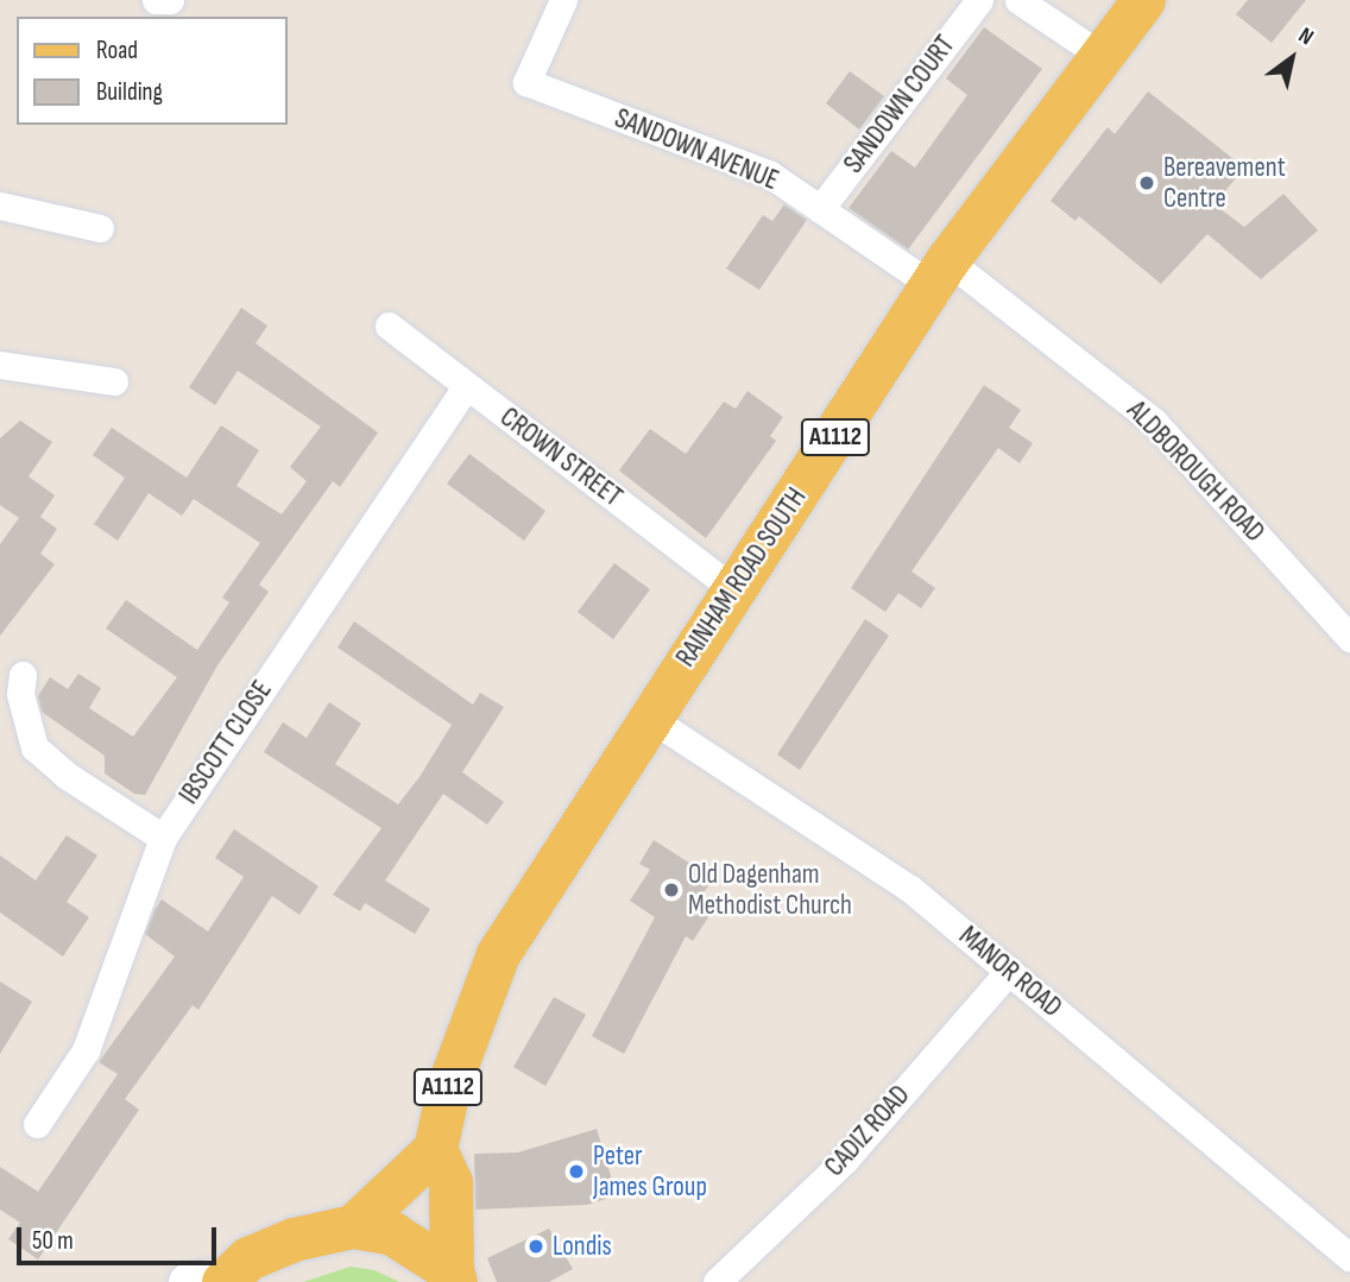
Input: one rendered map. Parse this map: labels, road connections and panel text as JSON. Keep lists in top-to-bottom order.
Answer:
{
  "streets": {
    "main road": ["A1112", "RAINHAM ROAD SOUTH"],
    "street": [
      "SANDOWN COURT",
      "SANDOWN AVENUE",
      "CROWN STREET",
      "ALDBOROUGH ROAD",
      "IBSCOTT CLOSE",
      "MANOR ROAD",
      "CADIZ ROAD"
    ]
  },
  "crossings": [
    ["SANDOWN COURT", "SANDOWN AVENUE"],
    ["SANDOWN AVENUE", "ALDBOROUGH ROAD"],
    ["SANDOWN AVENUE", "RAINHAM ROAD SOUTH"],
    ["CROWN STREET", "RAINHAM ROAD SOUTH"],
    ["CROWN STREET", "IBSCOTT CLOSE"],
    ["ALDBOROUGH ROAD", "RAINHAM ROAD SOUTH"],
    ["RAINHAM ROAD SOUTH", "MANOR ROAD"],
    ["MANOR ROAD", "CADIZ ROAD"]
  ],
  "places": [
    "Bereavement Centre",
    "Old Dagenham Methodist Church",
    "Peter James Group",
    "Londis"
  ],
  "legend": ["Road", "Building"],
  "scale_bar": "50 m",
  "north": "top right"
}
